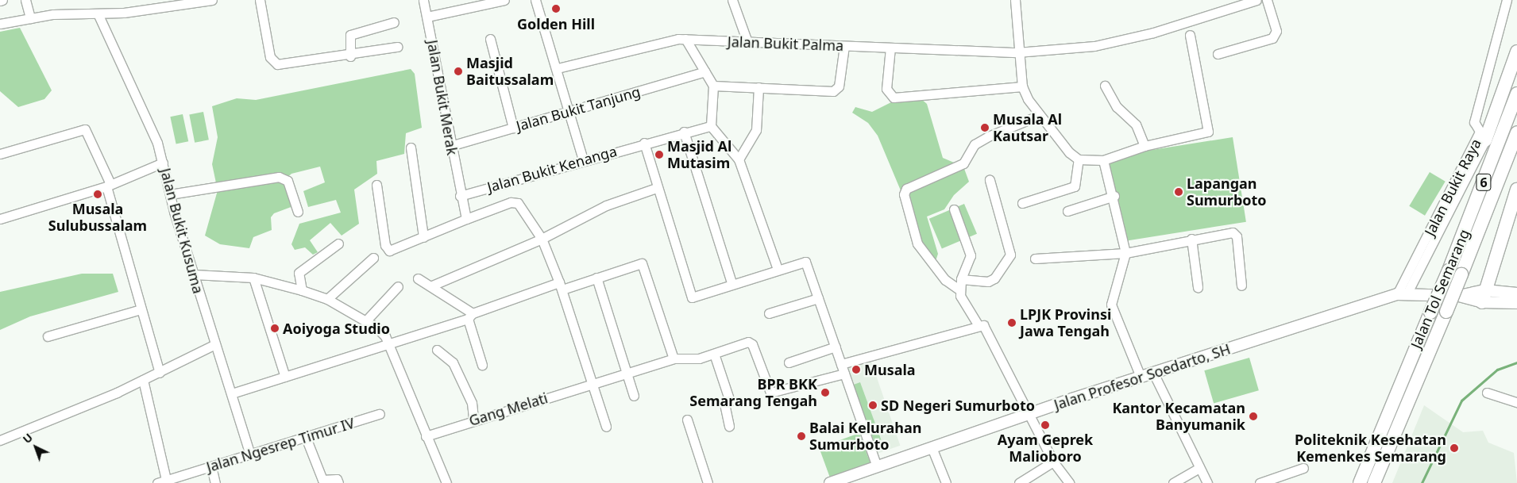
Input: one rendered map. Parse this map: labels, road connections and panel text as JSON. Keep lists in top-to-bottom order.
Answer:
{
  "streets": {
    "highway": ["6", "Jalan Tol Semarang"],
    "main road": ["Jalan Profesor Soedarto, SH"],
    "street": [
      "Jalan Bukit Palma",
      "Jalan Bukit Merak",
      "Jalan Bukit Tanjung",
      "Jalan Bukit Kenanga",
      "Jalan Bukit Raya",
      "Jalan Bukit Kusuma",
      "Gang Melati",
      "Jalan Ngesrep Timur IV"
    ]
  },
  "crossings": [
    ["Jalan Bukit Merak", "Jalan Bukit Tanjung"],
    ["Jalan Bukit Merak", "Jalan Bukit Kenanga"],
    ["6", "Jalan Tol Semarang"],
    ["Jalan Bukit Raya", "Jalan Profesor Soedarto, SH"],
    ["Jalan Bukit Kusuma", "Jalan Ngesrep Timur IV"]
  ],
  "places": [
    "Golden Hill",
    "Masjid Baitussalam",
    "Musala Al Kautsar",
    "Masjid Al Mutasim",
    "Lapangan Sumurboto",
    "Musala Sulubussalam",
    "LPJK Provinsi Jawa Tengah",
    "Aoiyoga Studio",
    "Musala",
    "BPR BKK Semarang Tengah",
    "SD Negeri Sumurboto",
    "Kantor Kecamatan Banyumanik",
    "Ayam Geprek Malioboro",
    "Balai Kelurahan Sumurboto",
    "Politeknik Kesehatan Kemenkes Semarang"
  ],
  "north": "top left"
}
